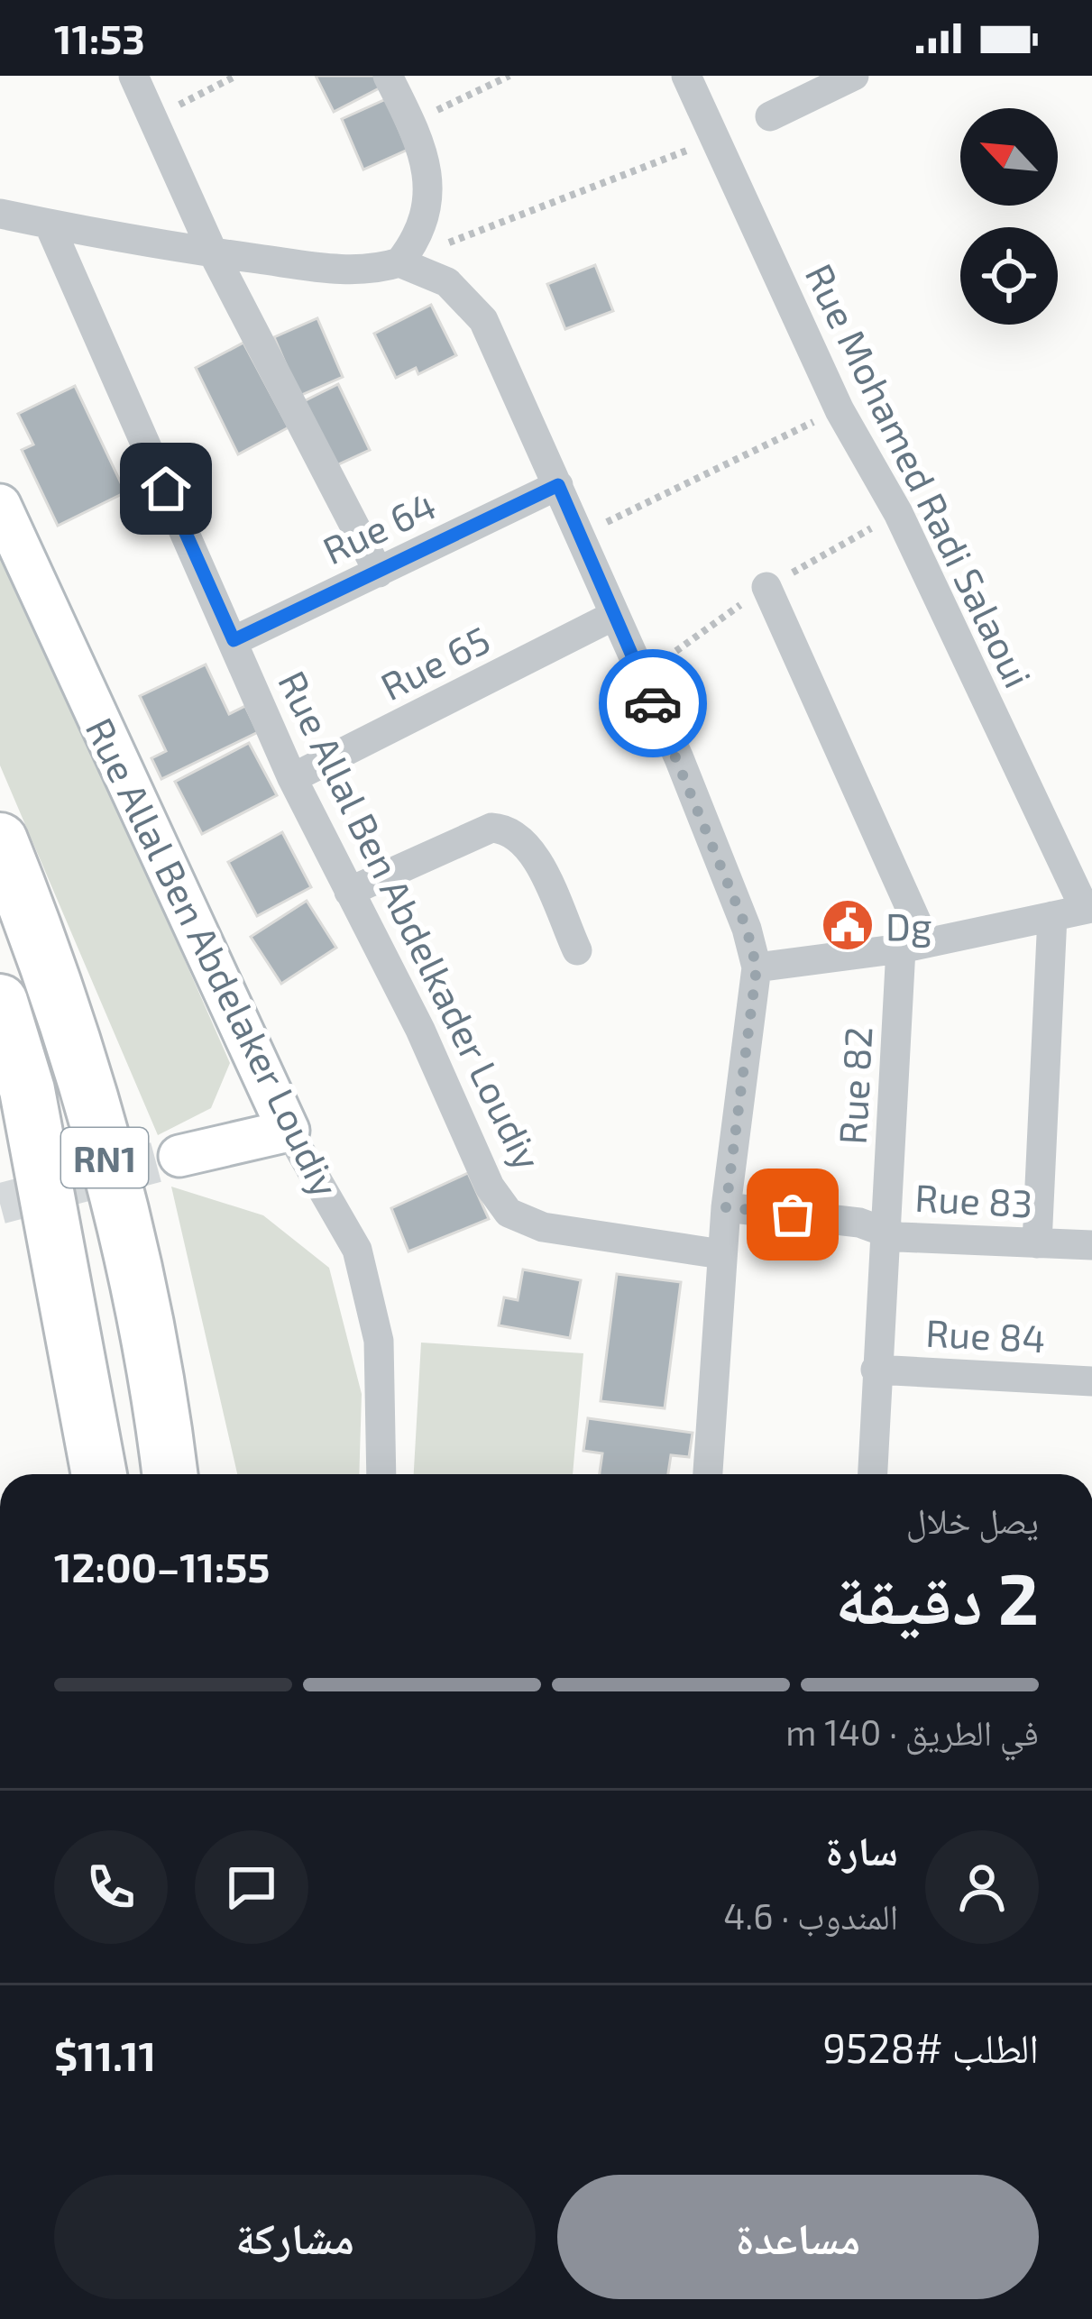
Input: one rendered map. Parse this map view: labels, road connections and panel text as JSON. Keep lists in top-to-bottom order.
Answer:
{
  "streets": {
    "highway": ["RN1"],
    "street": [
      "Rue Mohamed Radi Salaoui",
      "Rue 64",
      "Rue 65",
      "Rue Allal Ben Abdelkader Loudiy",
      "Rue Allal Ben Abdelaker Loudiy",
      "Rue 82",
      "Rue 83",
      "Rue 84"
    ]
  },
  "crossings": [
    ["Rue 64", "Rue Allal Ben Abdelkader Loudiy"],
    ["Rue 65", "Rue Allal Ben Abdelkader Loudiy"],
    ["Rue 82", "Rue 83"],
    ["Rue 82", "Rue 84"]
  ],
  "places": {
    "public building": ["Dg"]
  },
  "north": "top left",
  "page": {
    "status": "11:53",
    "heading": ["2 دقيقة", "يصل خلال", "11:55–12:00"],
    "panel": [
      "سارة",
      "المندوب · 4.6",
      "الطلب #9528",
      "$11.11"
    ],
    "bar": "في الطريق · 140 m",
    "buttons": ["مساعدة", "مشاركة"]
  }
}
